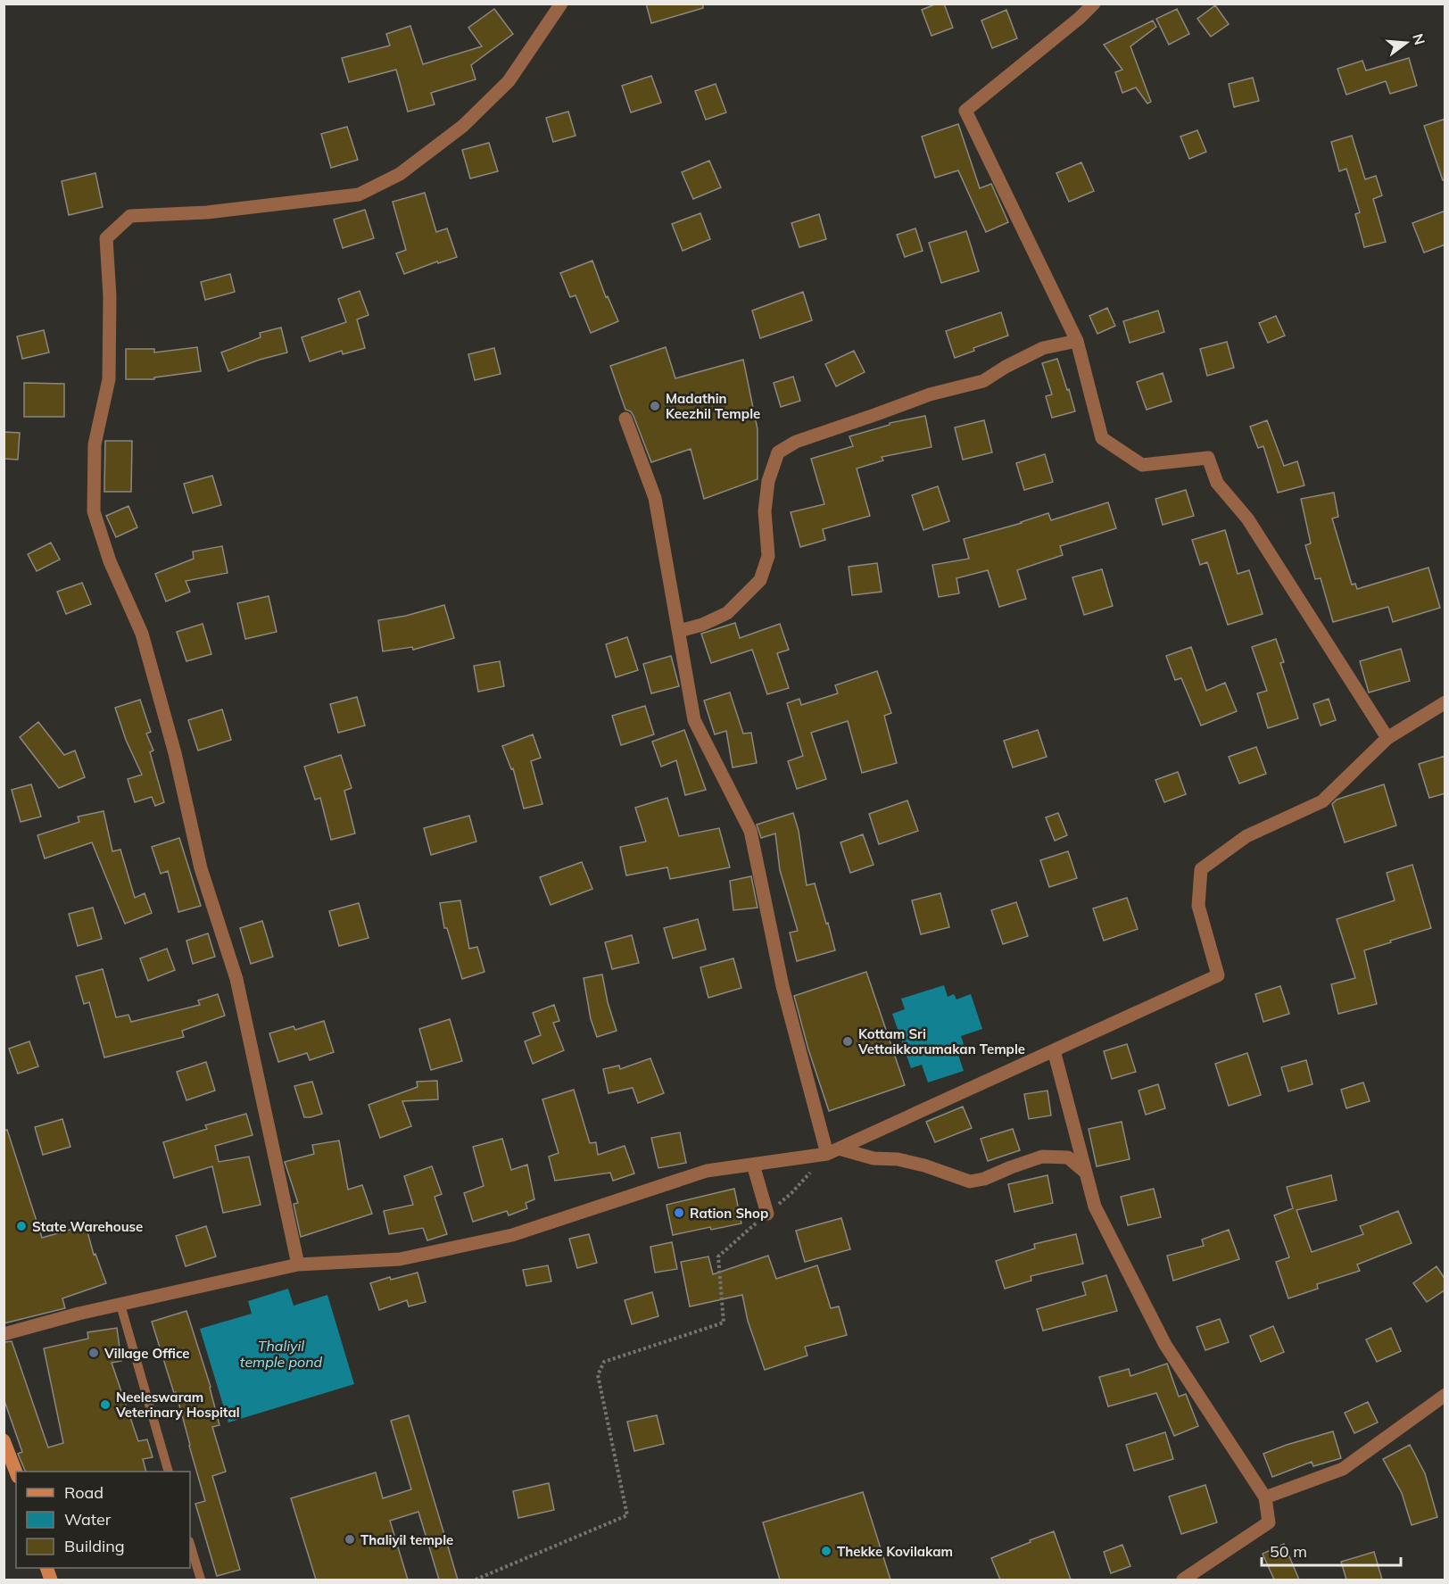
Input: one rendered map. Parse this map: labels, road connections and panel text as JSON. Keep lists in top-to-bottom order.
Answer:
{
  "water": ["Thaliyil temple pond"],
  "places": [
    "Madathin Keezhil Temple",
    "Kottam Sri Vettaikkorumakan Temple",
    "Ration Shop",
    "State Warehouse",
    "Village Office",
    "Neeleswaram Veterinary Hospital",
    "Thaliyil temple",
    "Thekke Kovilakam"
  ],
  "legend": ["Road", "Water", "Building"],
  "scale_bar": "50 m",
  "north": "right"
}
